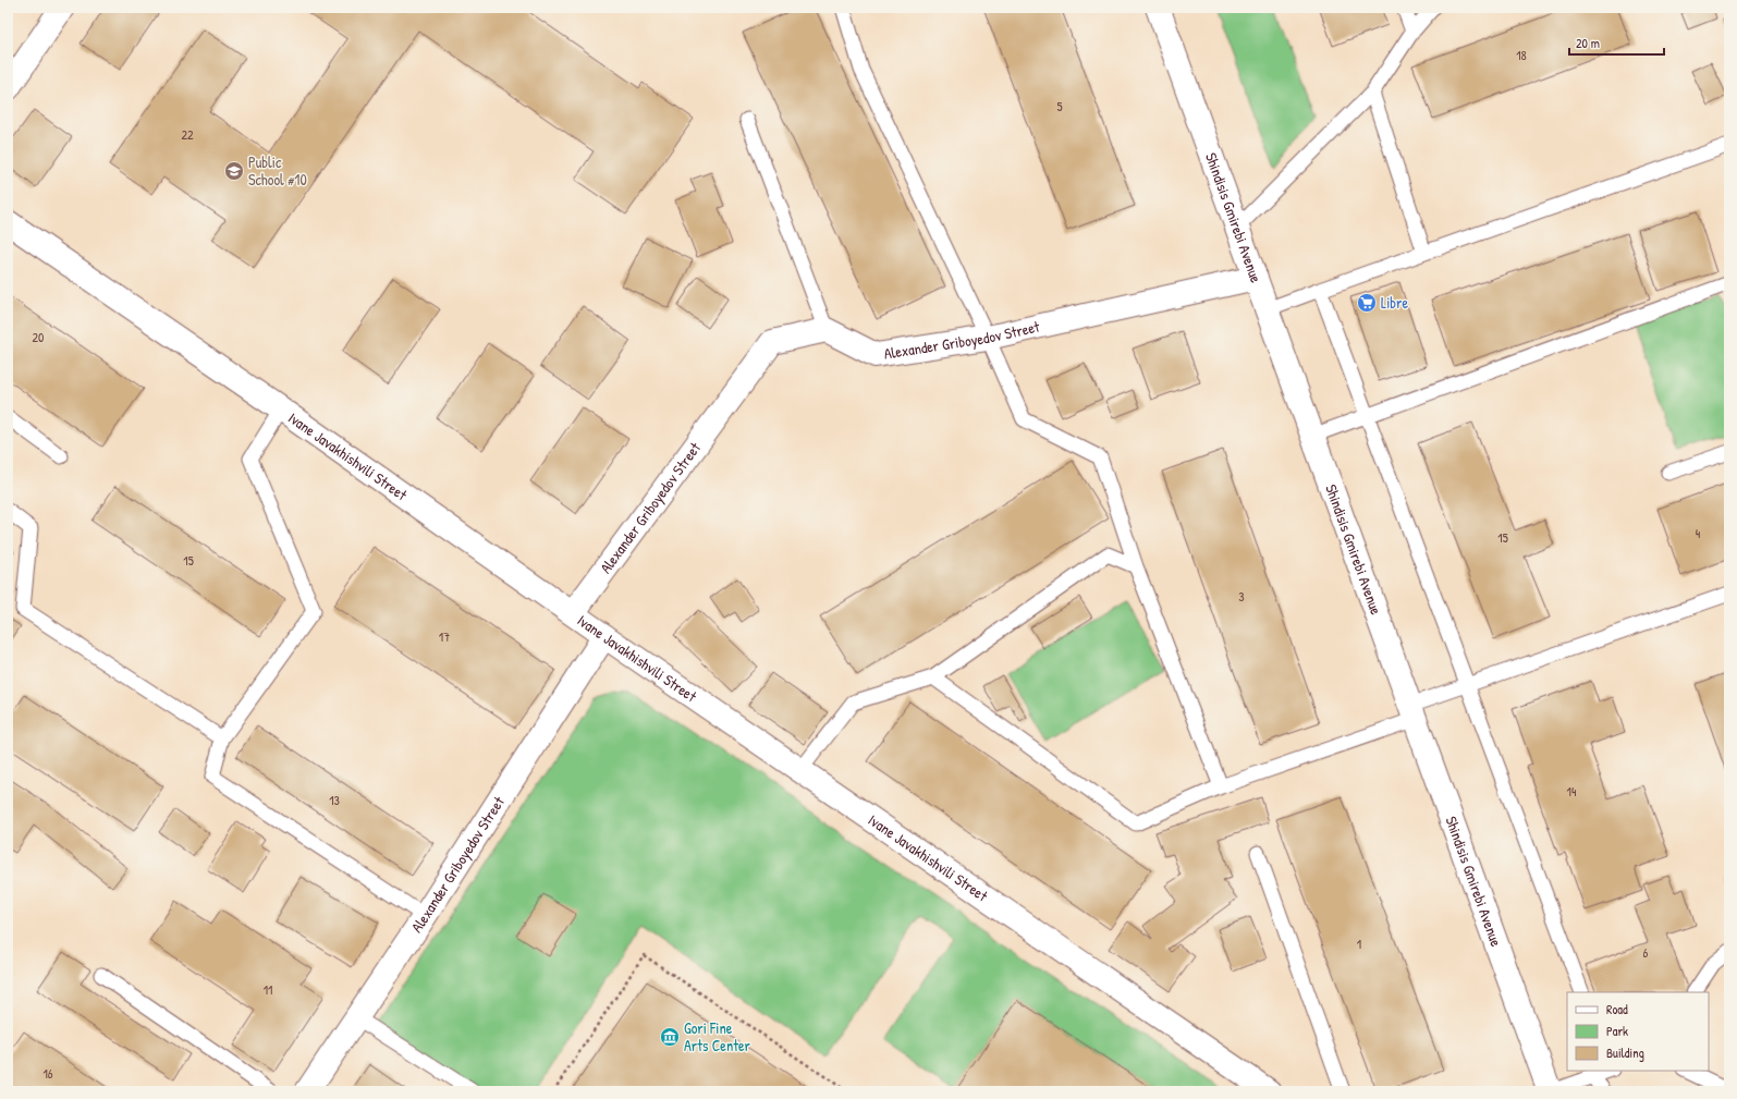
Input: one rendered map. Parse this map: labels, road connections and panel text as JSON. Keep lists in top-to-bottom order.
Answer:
{
  "streets": {
    "street": ["Shindisis Gmirebi Avenue", "Alexander Griboyedov Street", "Ivane Javakhishvili Street"]
  },
  "crossings": [
    ["Shindisis Gmirebi Avenue", "Alexander Griboyedov Street"],
    ["Alexander Griboyedov Street", "Ivane Javakhishvili Street"]
  ],
  "places": {
    "school or university": ["Public School #10"],
    "supermarket": ["Libre"],
    "museum": ["Gori Fine Arts Center"]
  },
  "house_numbers": [
    "18",
    "5",
    "22",
    "20",
    "4",
    "15",
    "15",
    "3",
    "17",
    "14",
    "13",
    "1",
    "6",
    "11",
    "16"
  ],
  "legend": ["Road", "Park", "Building"],
  "scale_bar": "20 m"
}
